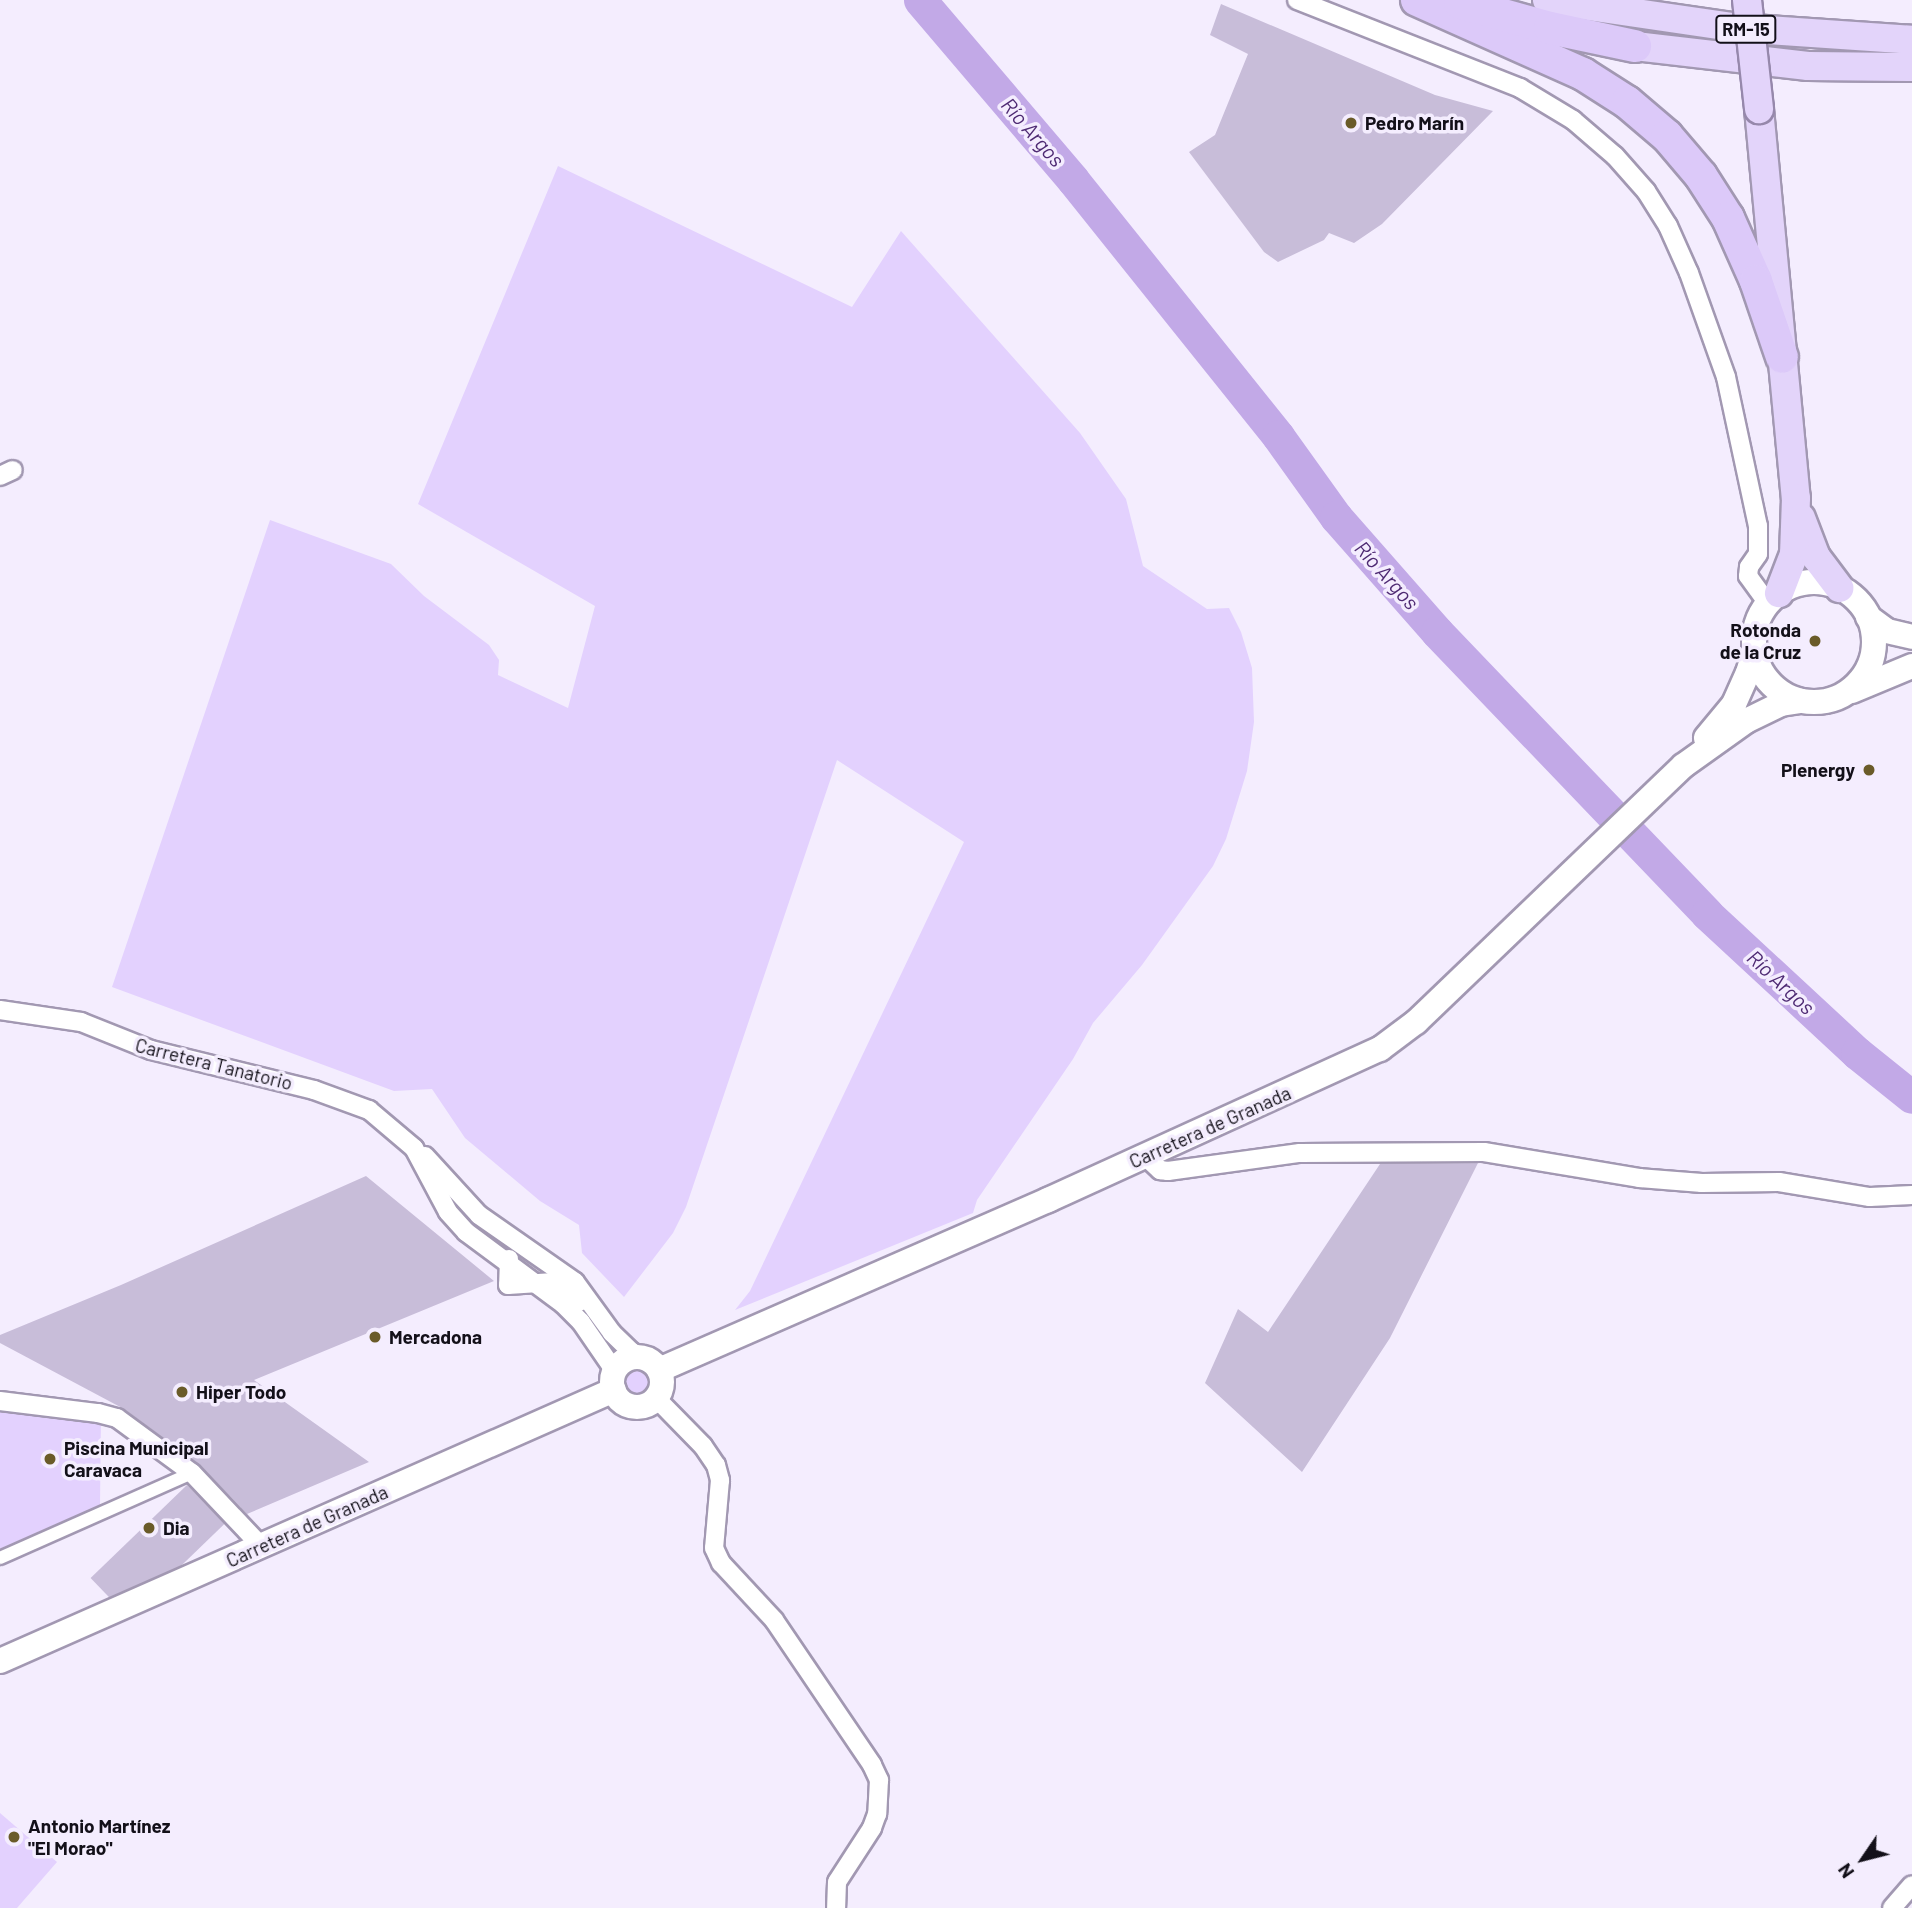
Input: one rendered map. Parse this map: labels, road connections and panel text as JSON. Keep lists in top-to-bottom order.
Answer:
{
  "streets": {
    "highway": ["RM-15"],
    "main road": ["Carretera de Granada"],
    "street": ["Carretera Tanatorio"]
  },
  "water": ["Río Argos"],
  "places": [
    "Pedro Marín",
    "Rotonda de la Cruz",
    "Plenergy",
    "Mercadona",
    "Hiper Todo",
    "Piscina Municipal Caravaca",
    "Dia",
    "Antonio Martínez \"El Morao\""
  ],
  "north": "bottom left"
}
